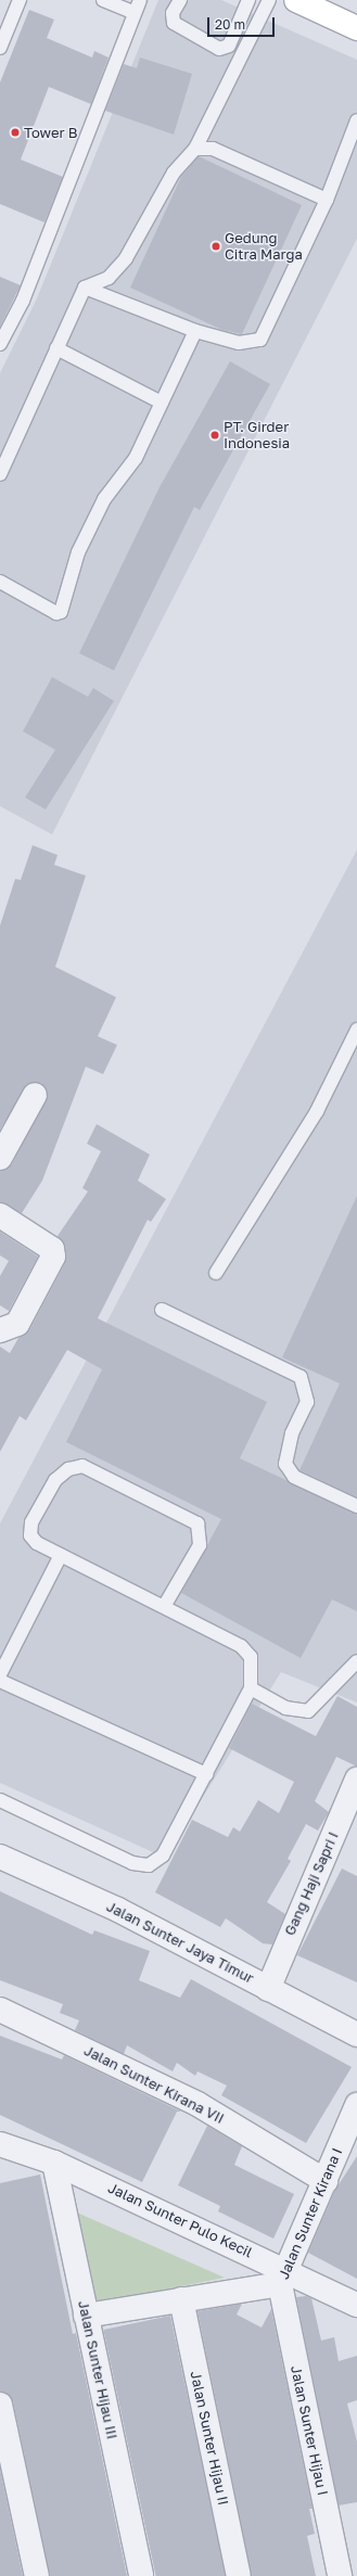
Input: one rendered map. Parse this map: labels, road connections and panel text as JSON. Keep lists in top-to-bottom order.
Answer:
{
  "streets": {
    "street": [
      "Gang Haji Sapri I",
      "Jalan Sunter Jaya Timur",
      "Jalan Sunter Kirana VII",
      "Jalan Sunter Kirana I",
      "Jalan Sunter Pulo Kecil",
      "Jalan Sunter Hijau III",
      "Jalan Sunter Hijau I",
      "Jalan Sunter Hijau II"
    ]
  },
  "crossings": [
    ["Gang Haji Sapri I", "Jalan Sunter Jaya Timur"],
    ["Jalan Sunter Kirana VII", "Jalan Sunter Kirana I"],
    ["Jalan Sunter Kirana I", "Jalan Sunter Pulo Kecil"],
    ["Jalan Sunter Kirana I", "Jalan Sunter Hijau III"],
    ["Jalan Sunter Kirana I", "Jalan Sunter Hijau I"],
    ["Jalan Sunter Kirana I", "Jalan Sunter Hijau II"],
    ["Jalan Sunter Pulo Kecil", "Jalan Sunter Hijau III"],
    ["Jalan Sunter Pulo Kecil", "Jalan Sunter Hijau I"]
  ],
  "places": ["Tower B", "Gedung Citra Marga", "PT. Girder Indonesia"],
  "scale_bar": "20 m"
}
